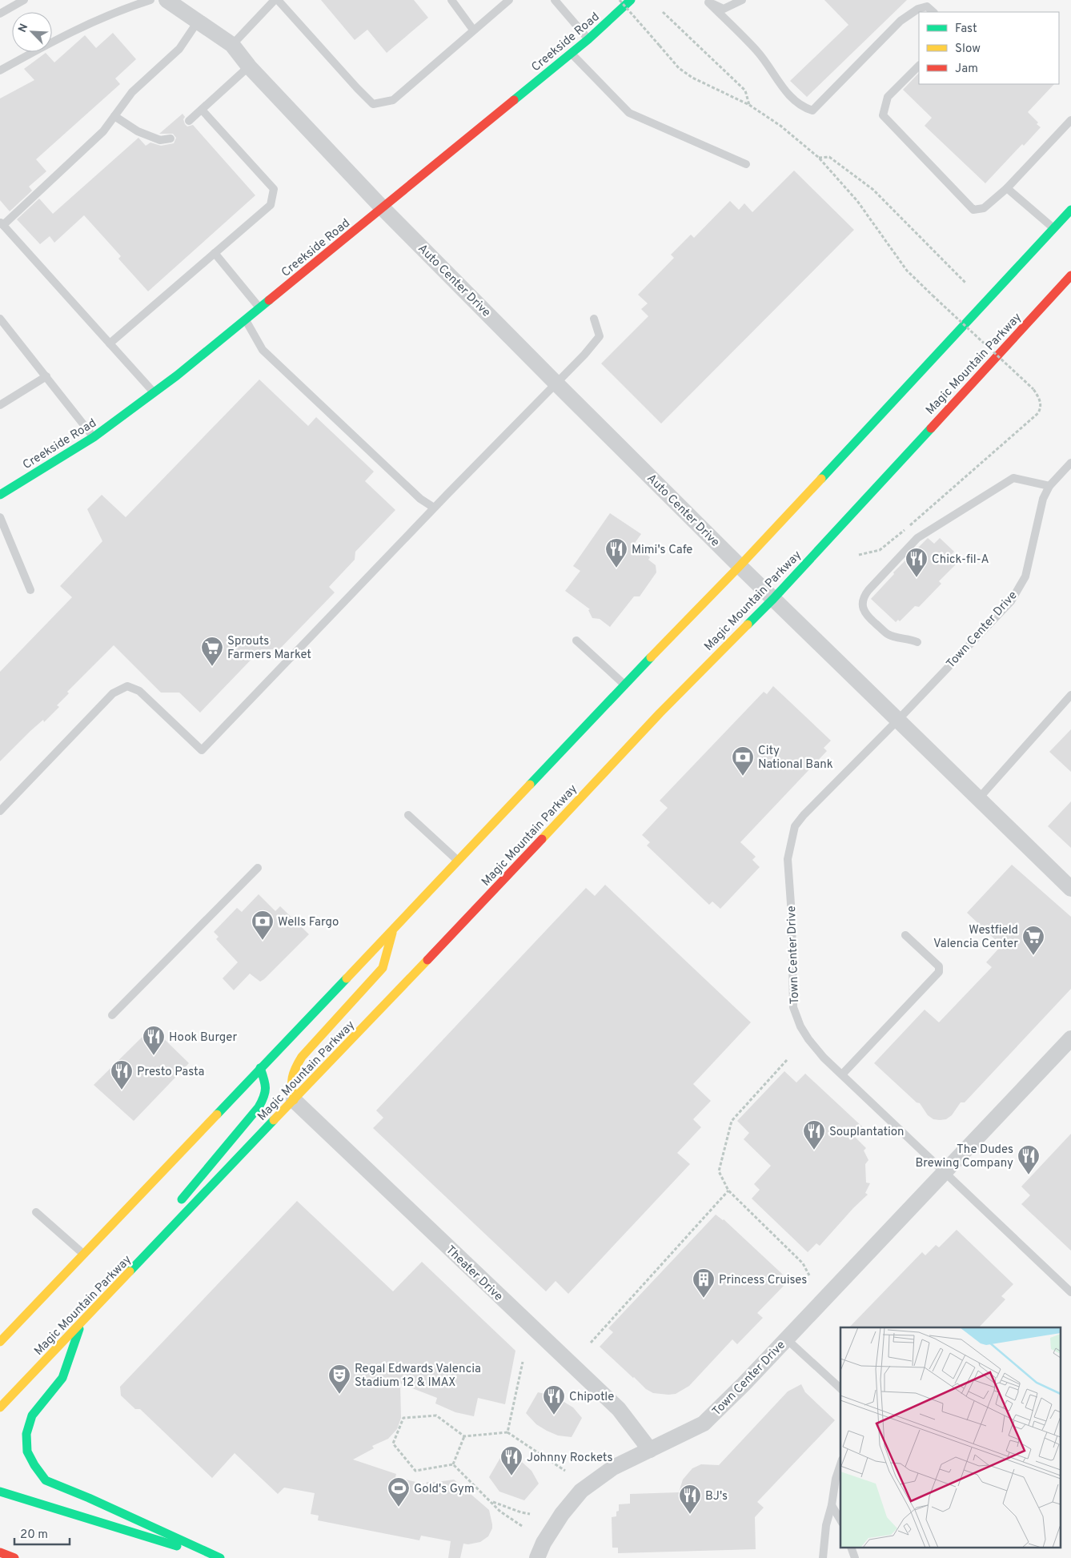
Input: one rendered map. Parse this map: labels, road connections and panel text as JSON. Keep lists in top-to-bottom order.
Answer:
{
  "streets": {
    "main road": ["Creekside Road", "Magic Mountain Parkway"],
    "street": ["Auto Center Drive", "Town Center Drive", "Theater Drive"]
  },
  "crossings": [
    ["Creekside Road", "Auto Center Drive"],
    ["Magic Mountain Parkway", "Theater Drive"],
    ["Town Center Drive", "Theater Drive"]
  ],
  "places": {
    "restaurant": [
      "Mimi's Cafe",
      "Chick-fil-A",
      "Hook Burger",
      "Presto Pasta",
      "Souplantation",
      "The Dudes Brewing Company",
      "Chipotle",
      "Johnny Rockets",
      "BJ's"
    ],
    "supermarket": ["Sprouts Farmers Market", "Westfield Valencia Center"],
    "bank": ["City National Bank", "Wells Fargo"],
    "building": ["Princess Cruises"],
    "theatre": ["Regal Edwards Valencia Stadium 12 & IMAX"],
    "sports": ["Gold's Gym"]
  },
  "legend": ["Fast", "Slow", "Jam"],
  "scale_bar": "20 m",
  "north": "top left"
}
